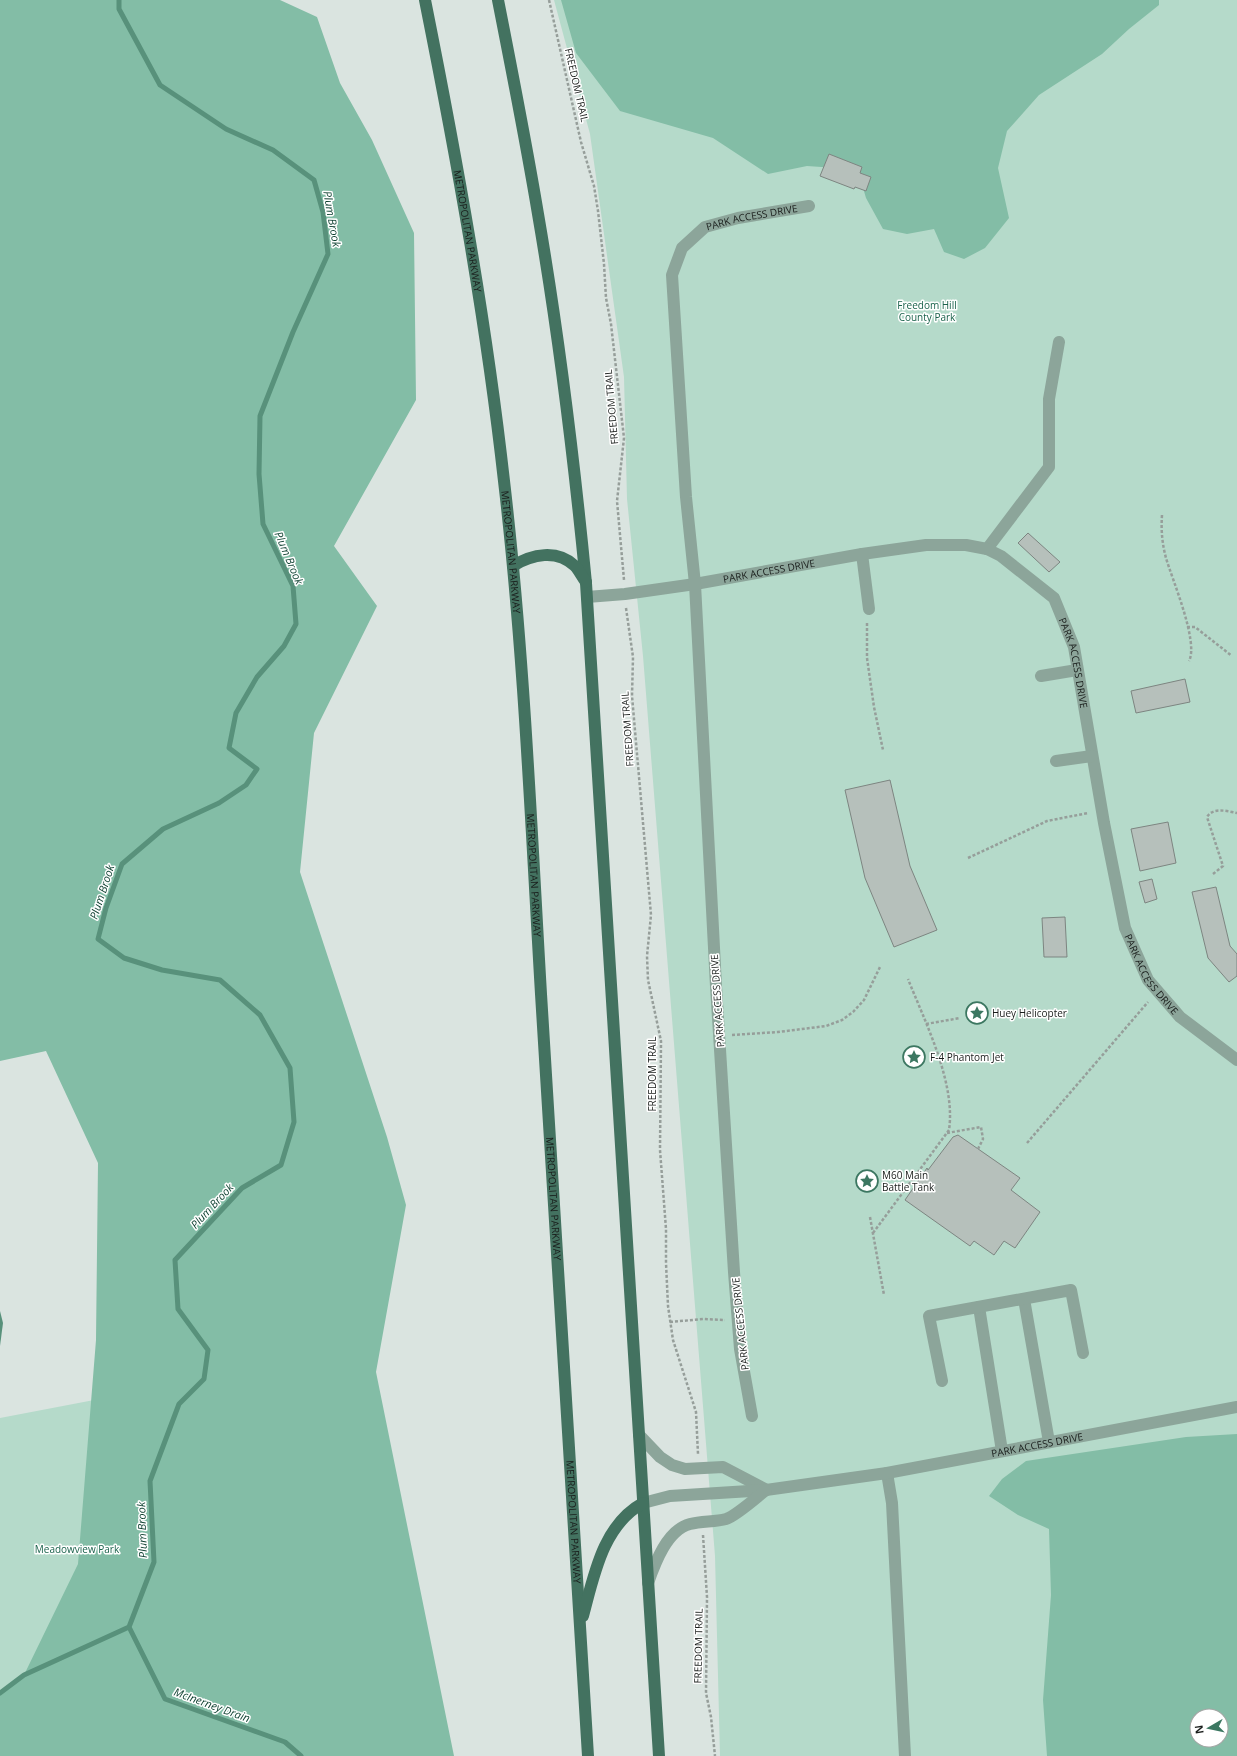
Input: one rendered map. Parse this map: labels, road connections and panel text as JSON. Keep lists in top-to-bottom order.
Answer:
{
  "streets": {
    "main road": ["METROPOLITAN PARKWAY"],
    "street": ["PARK ACCESS DRIVE"],
    "path": ["FREEDOM TRAIL"]
  },
  "crossings": [
    ["FREEDOM TRAIL", "PARK ACCESS DRIVE"]
  ],
  "water": ["Plum Brook", "McInerney Drain"],
  "parks": ["Freedom Hill County Park", "Meadowview Park"],
  "places": {
    "place": ["Huey Helicopter", "F-4 Phantom Jet", "M60 Main Battle Tank"]
  },
  "north": "left"
}
